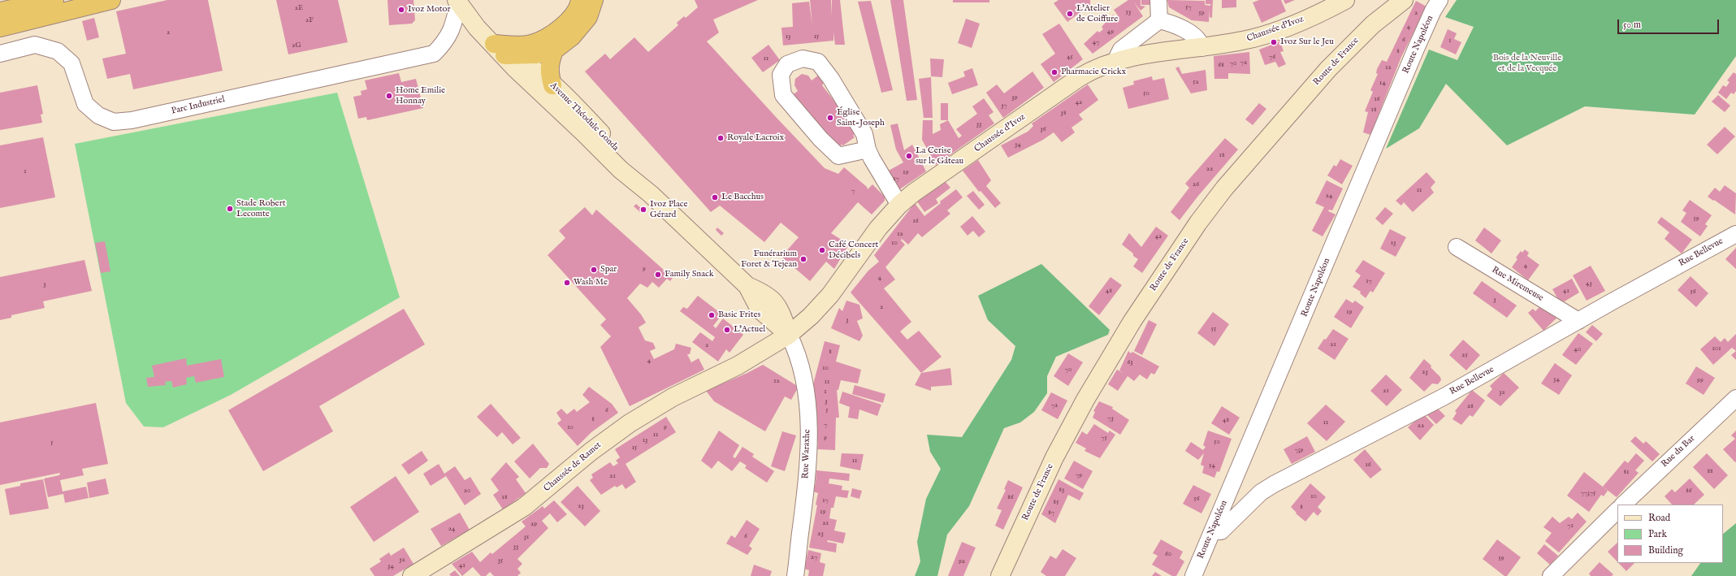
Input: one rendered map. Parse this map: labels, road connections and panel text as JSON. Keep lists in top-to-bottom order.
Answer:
{
  "streets": {
    "main road": [
      "Chaussée d'Ivoz",
      "Route de France",
      "Avenue Théodule Gonda",
      "Chaussée de Ramet"
    ],
    "street": [
      "Route Napoléon",
      "Parc Industriel",
      "Rue Bellevue",
      "Rue Miremeuse",
      "Rue du Bar",
      "Rue Waraxhe"
    ]
  },
  "crossings": [
    ["Chaussée d'Ivoz", "Avenue Théodule Gonda"],
    ["Chaussée d'Ivoz", "Rue Waraxhe"],
    ["Chaussée d'Ivoz", "Chaussée de Ramet"],
    ["Route Napoléon", "Rue Bellevue"],
    ["Parc Industriel", "Avenue Théodule Gonda"],
    ["Avenue Théodule Gonda", "Rue Waraxhe"],
    ["Avenue Théodule Gonda", "Chaussée de Ramet"],
    ["Rue Bellevue", "Rue Miremeuse"],
    ["Rue Waraxhe", "Chaussée de Ramet"]
  ],
  "parks": ["Bois de la Neuville et de la Vecquée"],
  "places": [
    "Ivoz Motor",
    "L'Atelier de Coiffure",
    "Ivoz Sur le Jeu",
    "Pharmacie Crickx",
    "Home Emilie Honnay",
    "Église Saint-Joseph",
    "Royale Lacroix",
    "La Cerise sur le Gâteau",
    "Le Bacchus",
    "Stade Robert Lecomte",
    "Ivoz Place Gérard",
    "Café Concert Décibels",
    "Funérarium Foret & Tejean",
    "Spar",
    "Family Snack",
    "Wash Me",
    "Basic Frites",
    "L'Actuel"
  ],
  "house_numbers": [
    "57",
    "2E",
    "53",
    "59",
    "2",
    "2F",
    "4",
    "49",
    "2",
    "13",
    "15",
    "6",
    "1",
    "47",
    "2G",
    "8",
    "45",
    "76",
    "11",
    "72",
    "70",
    "68",
    "12",
    "52",
    "14",
    "50",
    "39",
    "16",
    "42",
    "37",
    "18",
    "38",
    "33",
    "36",
    "34",
    "18",
    "22",
    "1",
    "19",
    "17",
    "26",
    "11",
    "7",
    "24",
    "59",
    "16",
    "12",
    "42",
    "10",
    "13",
    "4",
    "9",
    "4",
    "17",
    "43",
    "3",
    "48",
    "41",
    "56",
    "3",
    "2",
    "19",
    "3",
    "55",
    "21",
    "2",
    "101",
    "40",
    "8",
    "25",
    "4",
    "63",
    "10",
    "70",
    "23",
    "34",
    "99",
    "12",
    "11",
    "21",
    "1",
    "32",
    "3",
    "72",
    "28",
    "6",
    "5",
    "73",
    "8",
    "48",
    "11",
    "7",
    "22",
    "10",
    "9",
    "11",
    "9",
    "75",
    "13",
    "50",
    "5",
    "15",
    "7;9",
    "11",
    "16",
    "54",
    "88",
    "81",
    "79",
    "21",
    "83",
    "20",
    "86",
    "77;75",
    "10",
    "18",
    "86",
    "56",
    "17",
    "85",
    "23",
    "8",
    "19",
    "87",
    "21",
    "29",
    "71",
    "24",
    "23",
    "6",
    "31",
    "33",
    "60",
    "27",
    "59",
    "32",
    "35",
    "92",
    "41",
    "34"
  ],
  "legend": ["Road", "Park", "Building"],
  "scale_bar": "50 m"
}
